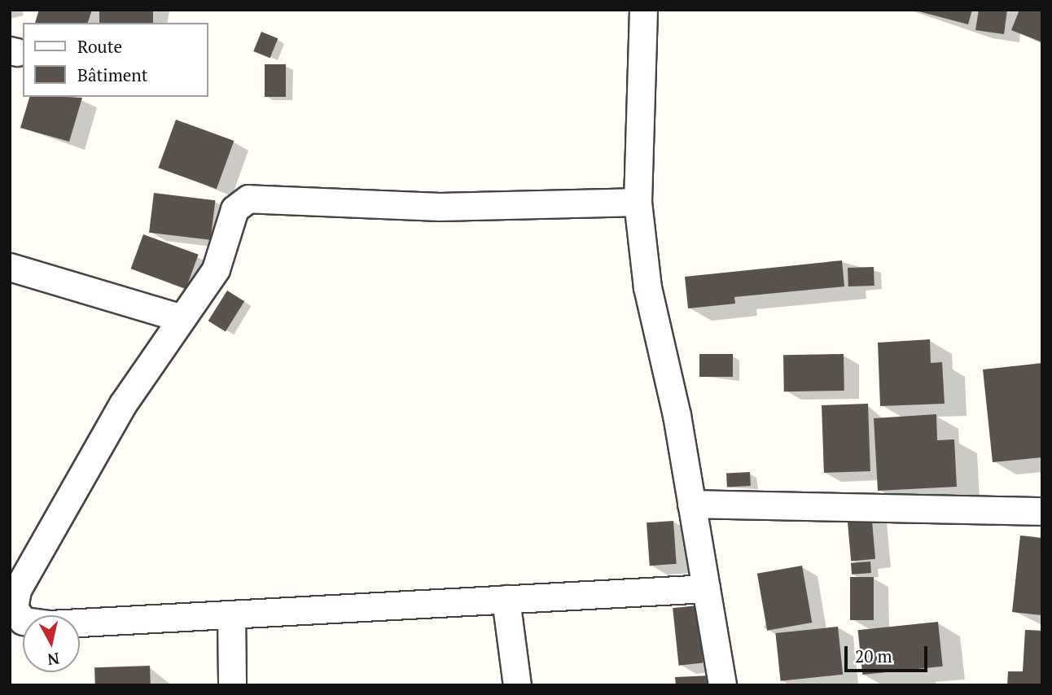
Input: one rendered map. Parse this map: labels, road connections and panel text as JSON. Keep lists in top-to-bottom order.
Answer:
{
  "legend": ["Route", "Bâtiment"],
  "scale_bar": "20 m",
  "north": "bottom"
}
